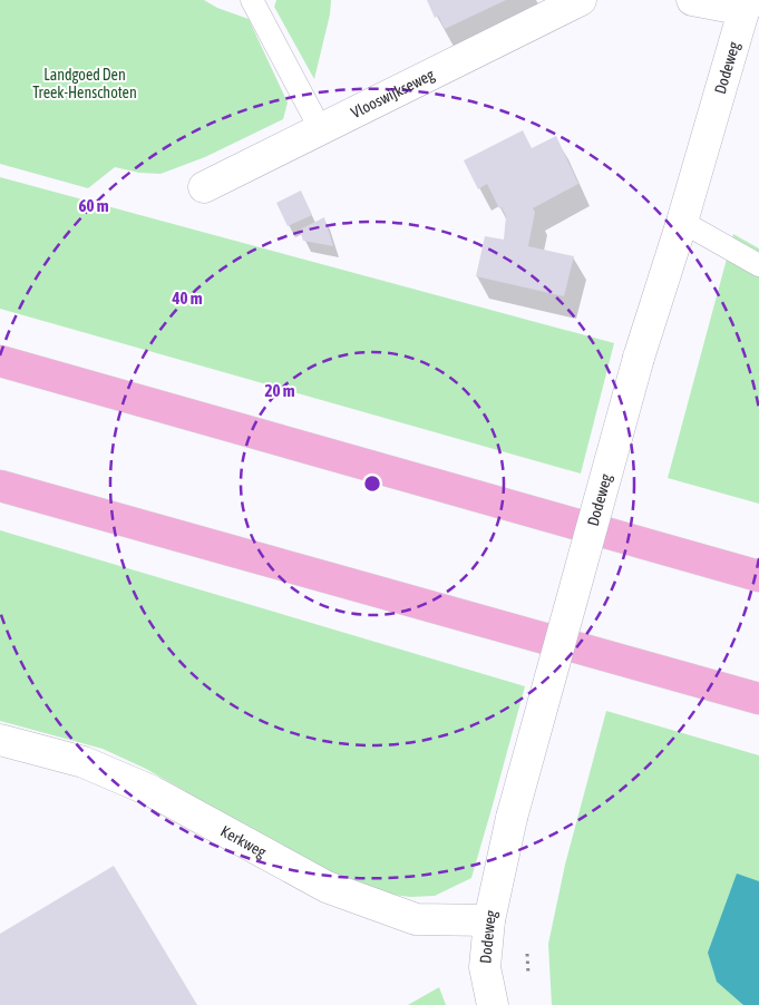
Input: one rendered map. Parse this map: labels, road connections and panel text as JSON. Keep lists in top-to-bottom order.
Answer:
{
  "streets": {
    "street": ["Dodeweg", "Vlooswijkseweg", "Kerkweg"]
  },
  "crossings": [
    ["Dodeweg", "Kerkweg"]
  ],
  "parks": ["Landgoed Den Treek-Henschoten"],
  "rings": ["60 m", "40 m", "20 m"]
}
